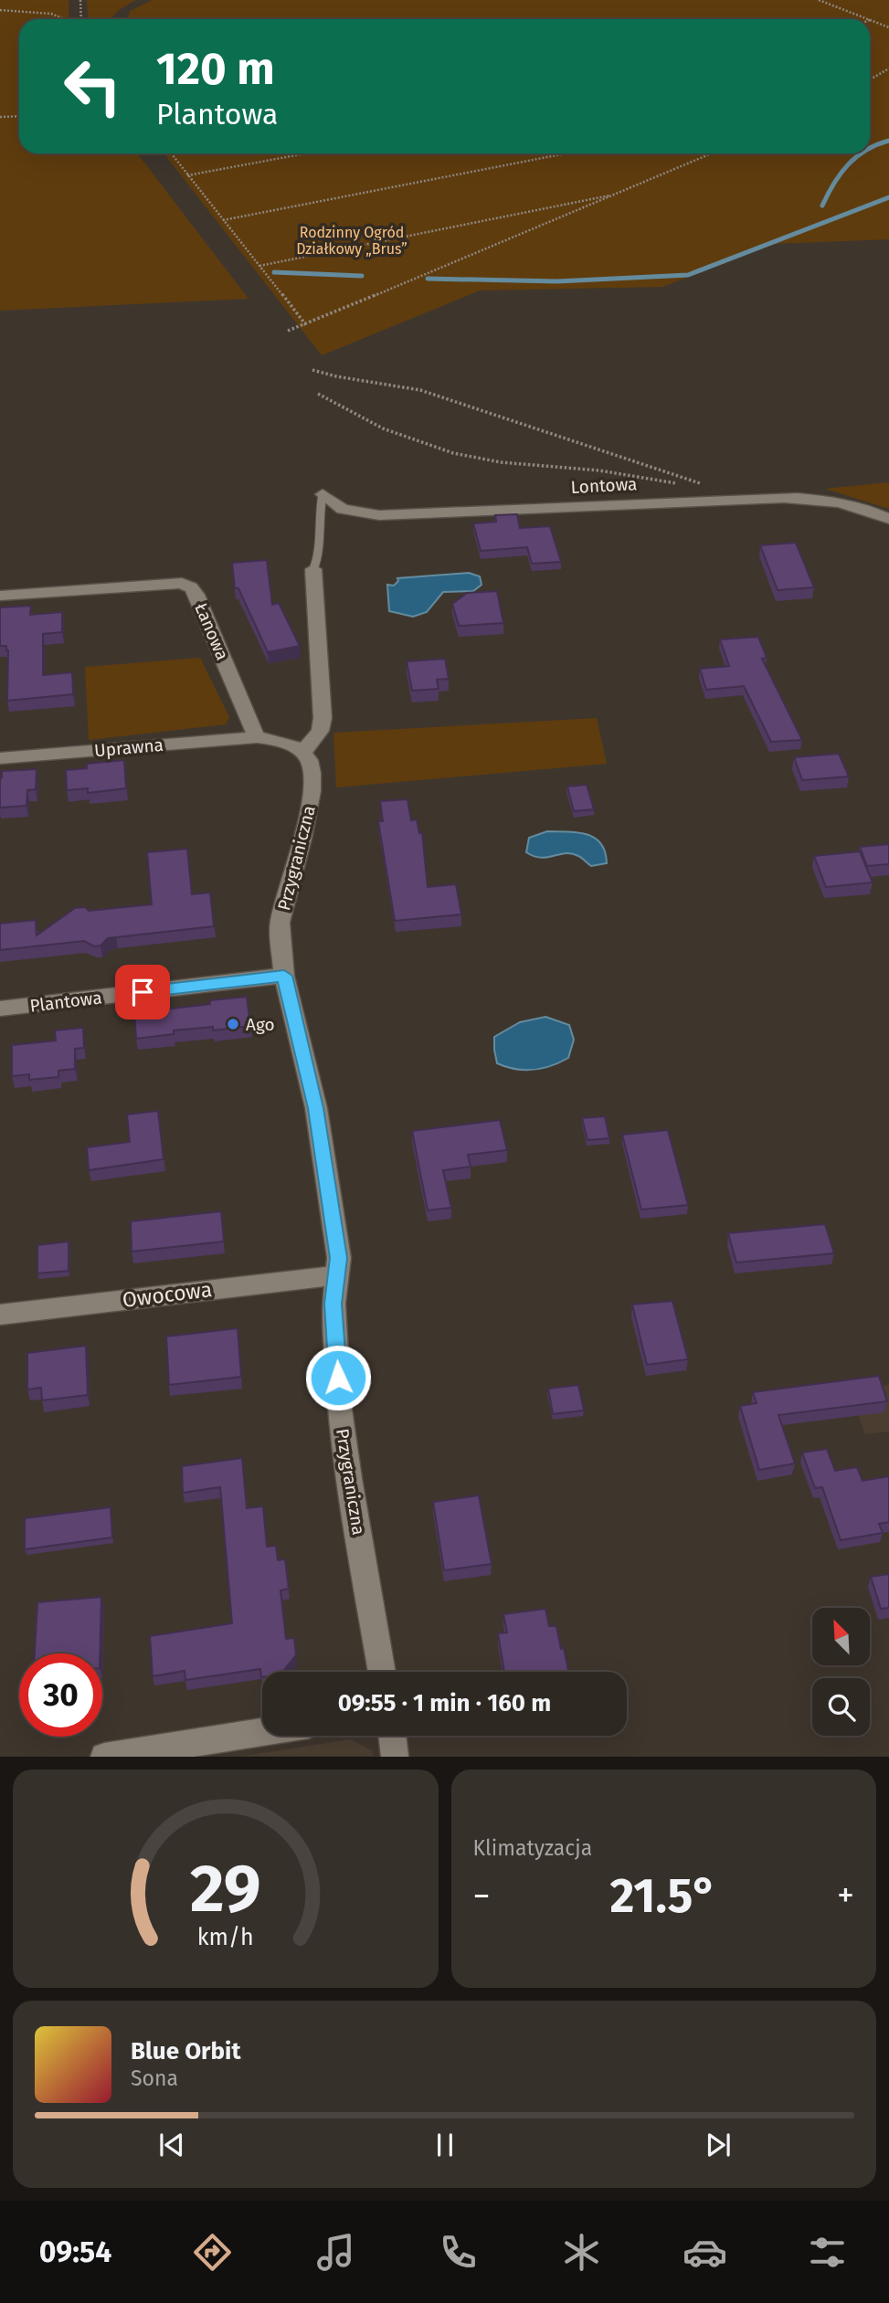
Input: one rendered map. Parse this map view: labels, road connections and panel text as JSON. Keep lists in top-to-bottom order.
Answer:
{
  "streets": {
    "street": [
      "Lontowa",
      "Łanowa",
      "Uprawna",
      "Przygraniczna",
      "Plantowa",
      "Owocowa"
    ]
  },
  "crossings": [
    ["Łanowa", "Uprawna"],
    ["Przygraniczna", "Plantowa"],
    ["Przygraniczna", "Owocowa"]
  ],
  "parks": ["Rodzinny Ogród Działkowy „Brus”"],
  "places": ["Ago"],
  "north": "top left",
  "page": {
    "turn": ["120 m", "Plantowa"],
    "limit": "30",
    "trip": "09:55 · 1 min · 160 m",
    "tile": "Klimatyzacja",
    "heat": ["−", "21.5°", "+"],
    "song": ["Blue Orbit", "Sona"],
    "tabs": "09:54",
    "gauge": ["29", "km/h"]
  }
}
